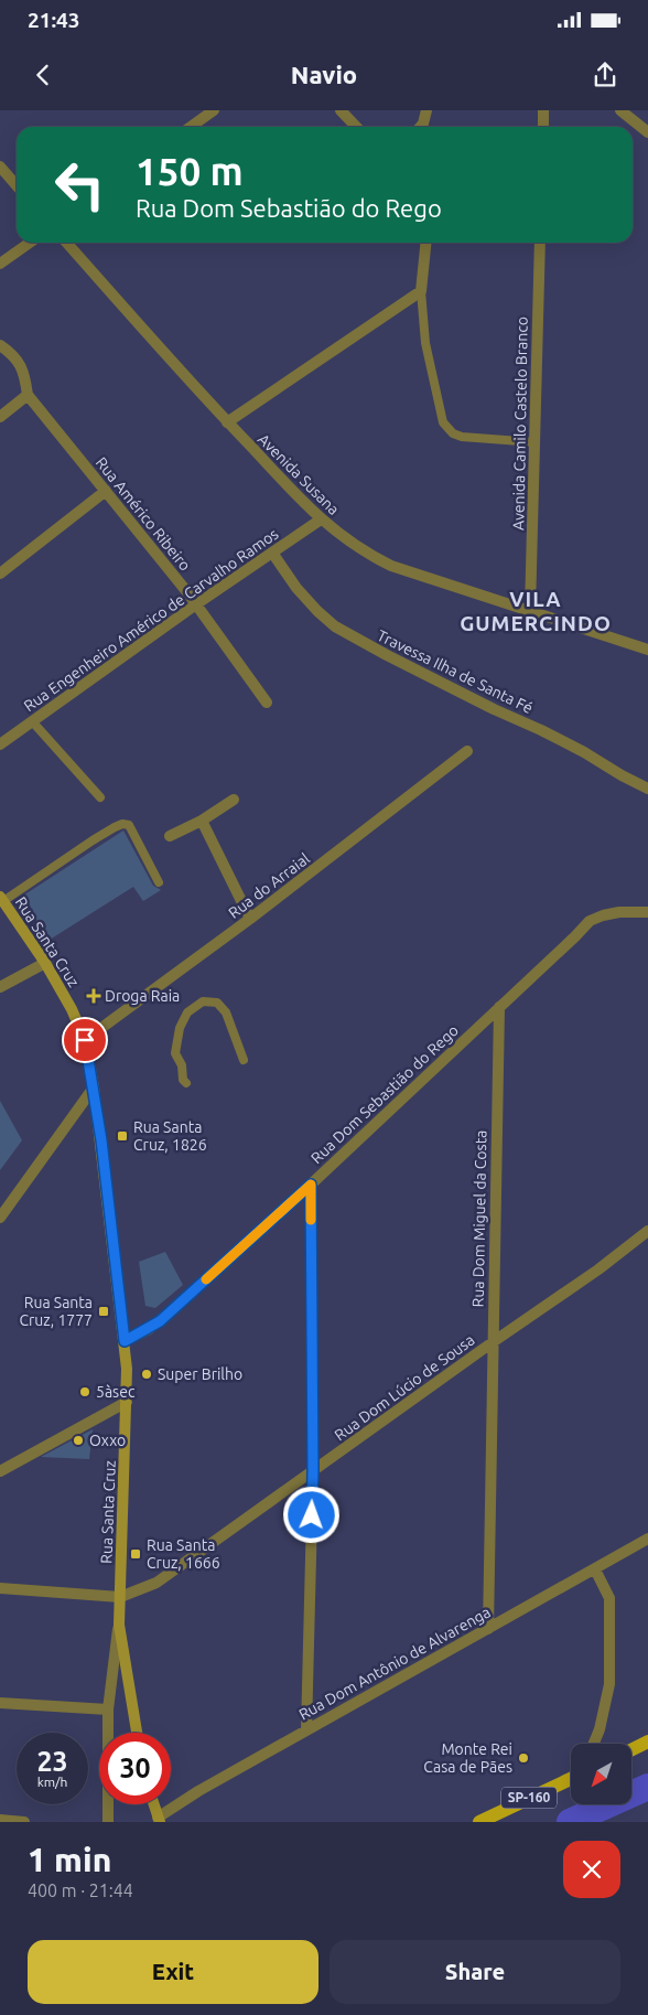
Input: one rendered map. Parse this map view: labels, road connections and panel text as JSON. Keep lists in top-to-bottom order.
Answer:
{
  "streets": {
    "main road": ["Rua Santa Cruz", "SP-160"],
    "street": [
      "Avenida Camilo Castelo Branco",
      "Avenida Susana",
      "Rua Américo Ribeiro",
      "Rua Engenheiro Américo de Carvalho Ramos",
      "Travessa Ilha de Santa Fé",
      "Rua do Arraial",
      "Rua Dom Sebastião do Rego",
      "Rua Dom Miguel da Costa",
      "Rua Dom Lúcio de Sousa",
      "Rua Dom Antônio de Alvarenga"
    ]
  },
  "crossings": [
    ["Avenida Camilo Castelo Branco", "Avenida Susana"],
    ["Avenida Susana", "Rua Engenheiro Américo de Carvalho Ramos"],
    ["Rua Américo Ribeiro", "Rua Engenheiro Américo de Carvalho Ramos"],
    ["Rua Engenheiro Américo de Carvalho Ramos", "Travessa Ilha de Santa Fé"],
    ["Rua do Arraial", "Rua Santa Cruz"],
    ["Rua Santa Cruz", "Rua Dom Sebastião do Rego"],
    ["Rua Santa Cruz", "Rua Dom Lúcio de Sousa"],
    ["Rua Dom Sebastião do Rego", "Rua Dom Miguel da Costa"],
    ["Rua Dom Miguel da Costa", "Rua Dom Lúcio de Sousa"],
    ["Rua Dom Miguel da Costa", "Rua Dom Antônio de Alvarenga"]
  ],
  "districts": ["VILA GUMERCINDO"],
  "places": {
    "health": ["Droga Raia"],
    "transit": ["Rua Santa Cruz, 1826", "Rua Santa Cruz, 1777", "Rua Santa Cruz, 1666"],
    "other": [
      "Super Brilho",
      "5àsec",
      "Oxxo",
      "Monte Rei Casa de Pães"
    ]
  },
  "north": "bottom left",
  "page": {
    "status": "21:43",
    "header": "Navio",
    "turn": ["150 m", "Rua Dom Sebastião do Rego"],
    "speed": "23 km/h",
    "limit": "30",
    "heading": ["1 min", "400 m · 21:44"],
    "buttons": ["Exit", "Share"]
  }
}
